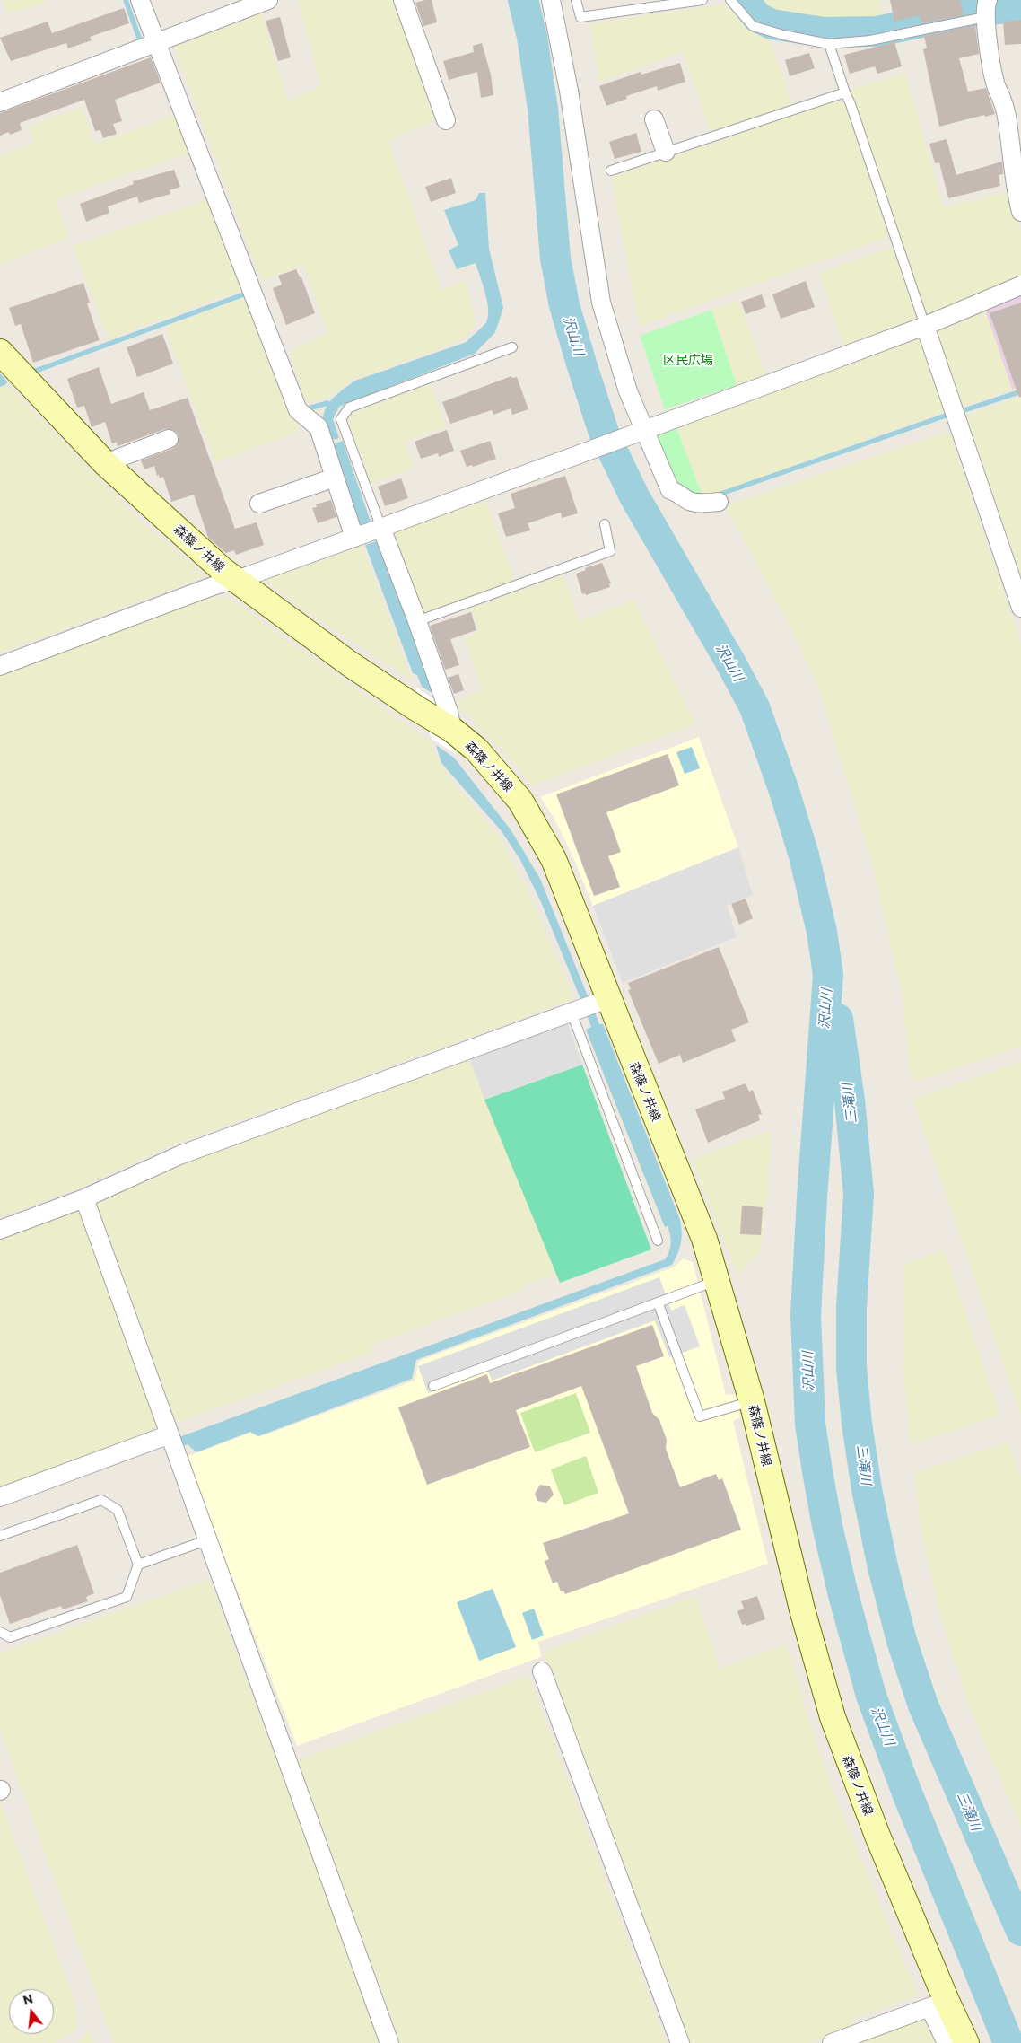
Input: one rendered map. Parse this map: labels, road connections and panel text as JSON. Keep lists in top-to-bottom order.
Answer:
{
  "streets": {
    "main road": ["森篠ノ井線"]
  },
  "water": ["沢山川", "三滝川"],
  "parks": ["区民広場"],
  "north": "top"
}
